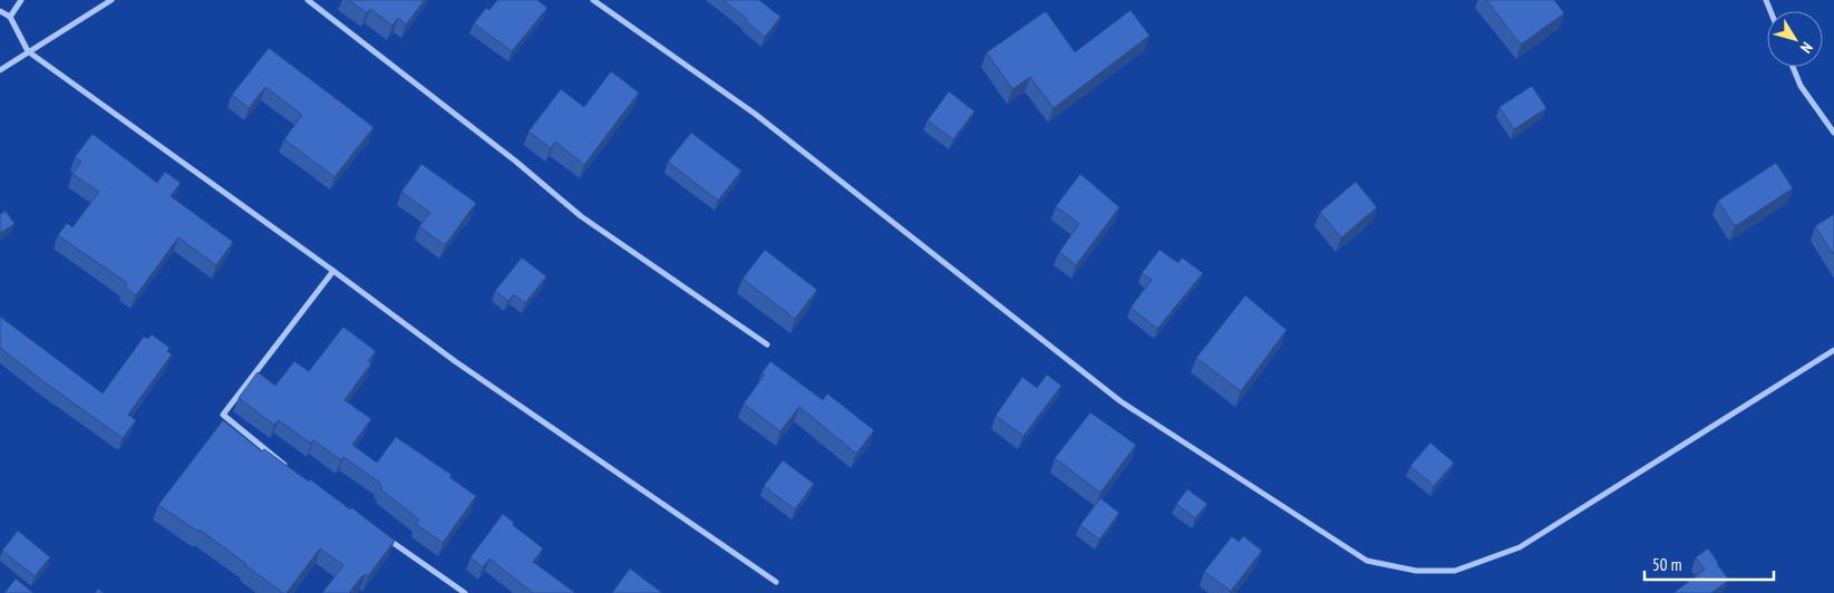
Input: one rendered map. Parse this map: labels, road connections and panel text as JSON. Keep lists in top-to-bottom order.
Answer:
{
  "scale_bar": "50 m",
  "north": "bottom right"
}
